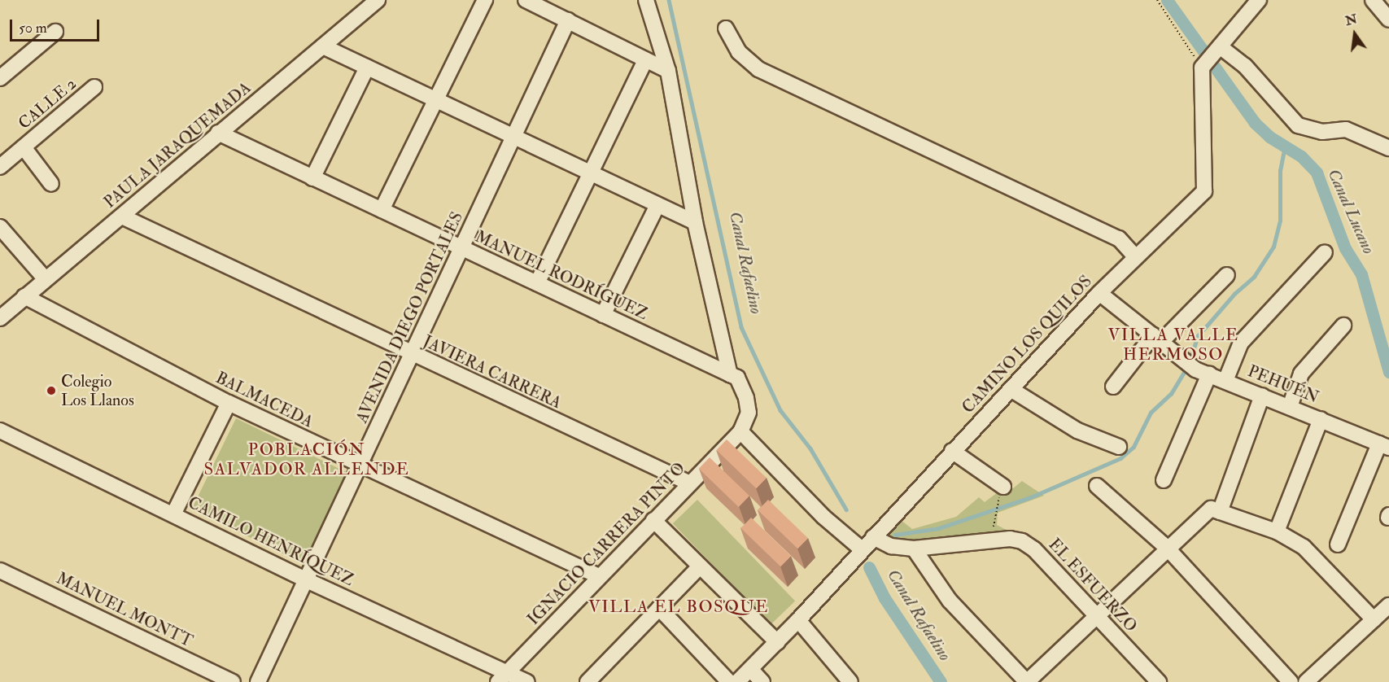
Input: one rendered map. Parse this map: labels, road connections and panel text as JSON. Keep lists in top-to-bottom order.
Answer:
{
  "streets": {
    "street": [
      "CALLE 2",
      "PAULA JARAQUEMADA",
      "MANUEL RODRÍGUEZ",
      "AVENIDA DIEGO PORTALES",
      "CAMINO LOS QUILOS",
      "JAVIERA CARRERA",
      "PEHUÉN",
      "BALMACEDA",
      "CAMILO HENRÍQUEZ",
      "IGNACIO CARRERA PINTO",
      "EL ESFUERZO",
      "MANUEL MONTT"
    ]
  },
  "crossings": [
    ["PAULA JARAQUEMADA", "MANUEL RODRÍGUEZ"],
    ["PAULA JARAQUEMADA", "JAVIERA CARRERA"],
    ["PAULA JARAQUEMADA", "BALMACEDA"],
    ["MANUEL RODRÍGUEZ", "AVENIDA DIEGO PORTALES"],
    ["MANUEL RODRÍGUEZ", "IGNACIO CARRERA PINTO"],
    ["AVENIDA DIEGO PORTALES", "JAVIERA CARRERA"],
    ["AVENIDA DIEGO PORTALES", "BALMACEDA"],
    ["AVENIDA DIEGO PORTALES", "CAMILO HENRÍQUEZ"],
    ["CAMINO LOS QUILOS", "PEHUÉN"],
    ["CAMINO LOS QUILOS", "EL ESFUERZO"],
    ["JAVIERA CARRERA", "IGNACIO CARRERA PINTO"],
    ["BALMACEDA", "IGNACIO CARRERA PINTO"],
    ["CAMILO HENRÍQUEZ", "IGNACIO CARRERA PINTO"]
  ],
  "districts": ["VILLA VALLE HERMOSO", "POBLACIÓN SALVADOR ALLENDE", "VILLA EL BOSQUE"],
  "water": ["Canal Lucano", "Canal Rafaelino"],
  "places": ["Colegio Los Llanos"],
  "scale_bar": "50 m",
  "north": "top"
}
